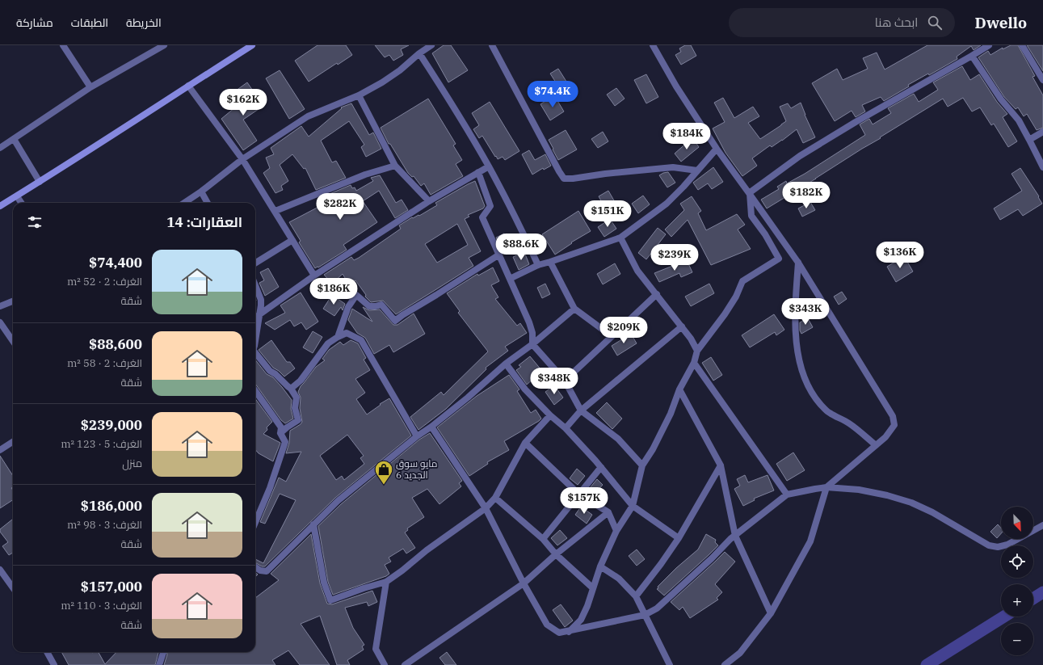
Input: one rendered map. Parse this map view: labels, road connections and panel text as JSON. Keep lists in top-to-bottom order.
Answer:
{
  "places": {
    "shop": ["مايو سوق 6 الجديد"]
  },
  "north": "bottom right",
  "page": {
    "header": "Dwello",
    "search": "ابحث هنا",
    "nav": ["الخريطة", "الطبقات", "مشاركة"],
    "price": [
      "$74.4K",
      "$162K",
      "$184K",
      "$182K",
      "$282K",
      "$151K",
      "$88.6K",
      "$136K",
      "$239K",
      "$186K",
      "$343K",
      "$209K",
      "$348K",
      "$157K"
    ],
    "heading": "العقارات: 14",
    "list": [
      {
        "name": "$74,400",
        "note": "الغرف: 2 · 52 m² · شقة"
      },
      {
        "name": "$88,600",
        "note": "الغرف: 2 · 58 m² · شقة"
      },
      {
        "name": "$239,000",
        "note": "الغرف: 5 · 123 m² · منزل"
      },
      {
        "name": "$186,000",
        "note": "الغرف: 3 · 98 m² · شقة"
      },
      {
        "name": "$157,000",
        "note": "الغرف: 3 · 110 m² · شقة"
      }
    ],
    "map_buttons": ["+", "−"]
  }
}
